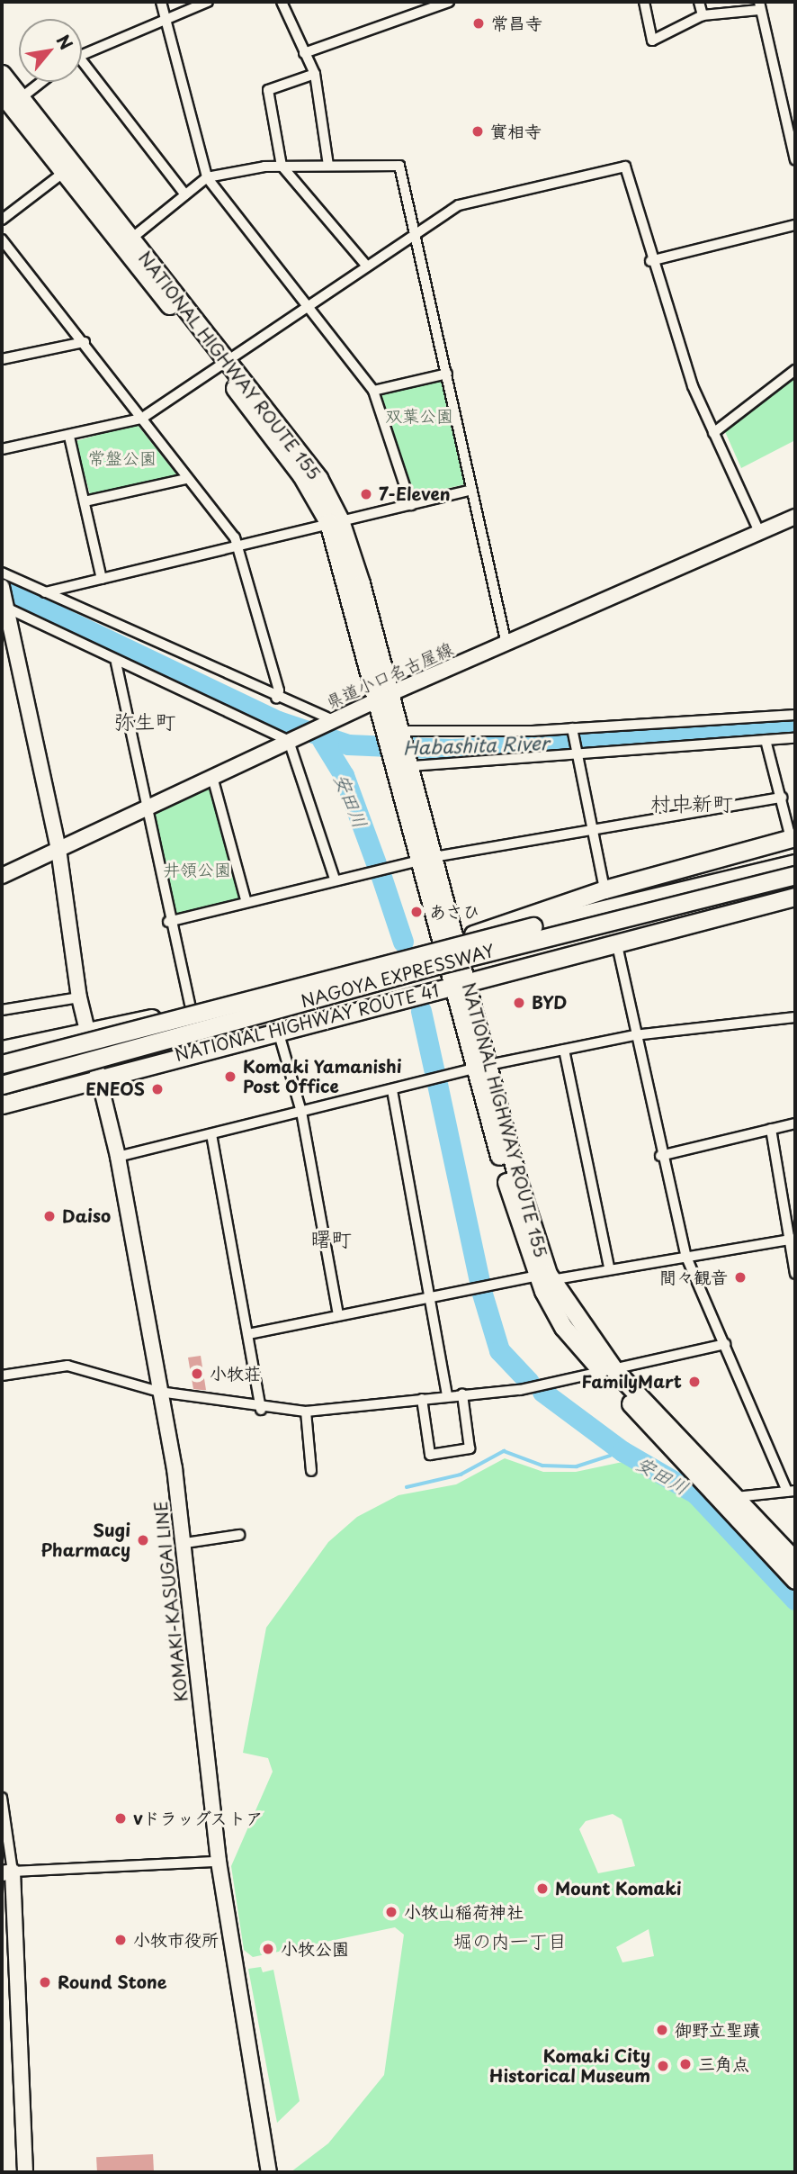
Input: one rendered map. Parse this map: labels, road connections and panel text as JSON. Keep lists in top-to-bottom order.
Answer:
{
  "streets": {
    "highway": ["NATIONAL HIGHWAY ROUTE 155", "NAGOYA EXPRESSWAY", "NATIONAL HIGHWAY ROUTE 41"],
    "main road": ["県道小口名古屋線", "KOMAKI-KASUGAI LINE"]
  },
  "crossings": [
    ["NATIONAL HIGHWAY ROUTE 155", "県道小口名古屋線"],
    ["NATIONAL HIGHWAY ROUTE 155", "NATIONAL HIGHWAY ROUTE 41"],
    ["県道小口名古屋線", "KOMAKI-KASUGAI LINE"],
    ["NATIONAL HIGHWAY ROUTE 41", "KOMAKI-KASUGAI LINE"]
  ],
  "districts": [
    "弥生町",
    "村中新町",
    "曙町",
    "堀の内一丁目"
  ],
  "water": ["Habashita River", "安田川"],
  "parks": ["双葉公園", "常盤公園", "井領公園"],
  "places": [
    "常昌寺",
    "實相寺",
    "7-Eleven",
    "あさひ",
    "BYD",
    "Komaki Yamanishi Post Office",
    "ENEOS",
    "Daiso",
    "間々観音",
    "小牧荘",
    "FamilyMart",
    "Sugi Pharmacy",
    "vドラッグストア",
    "Mount Komaki",
    "小牧山稲荷神社",
    "小牧市役所",
    "小牧公園",
    "Round Stone",
    "御野立聖蹟",
    "三角点",
    "Komaki City Historical Museum"
  ],
  "north": "top right"
}
